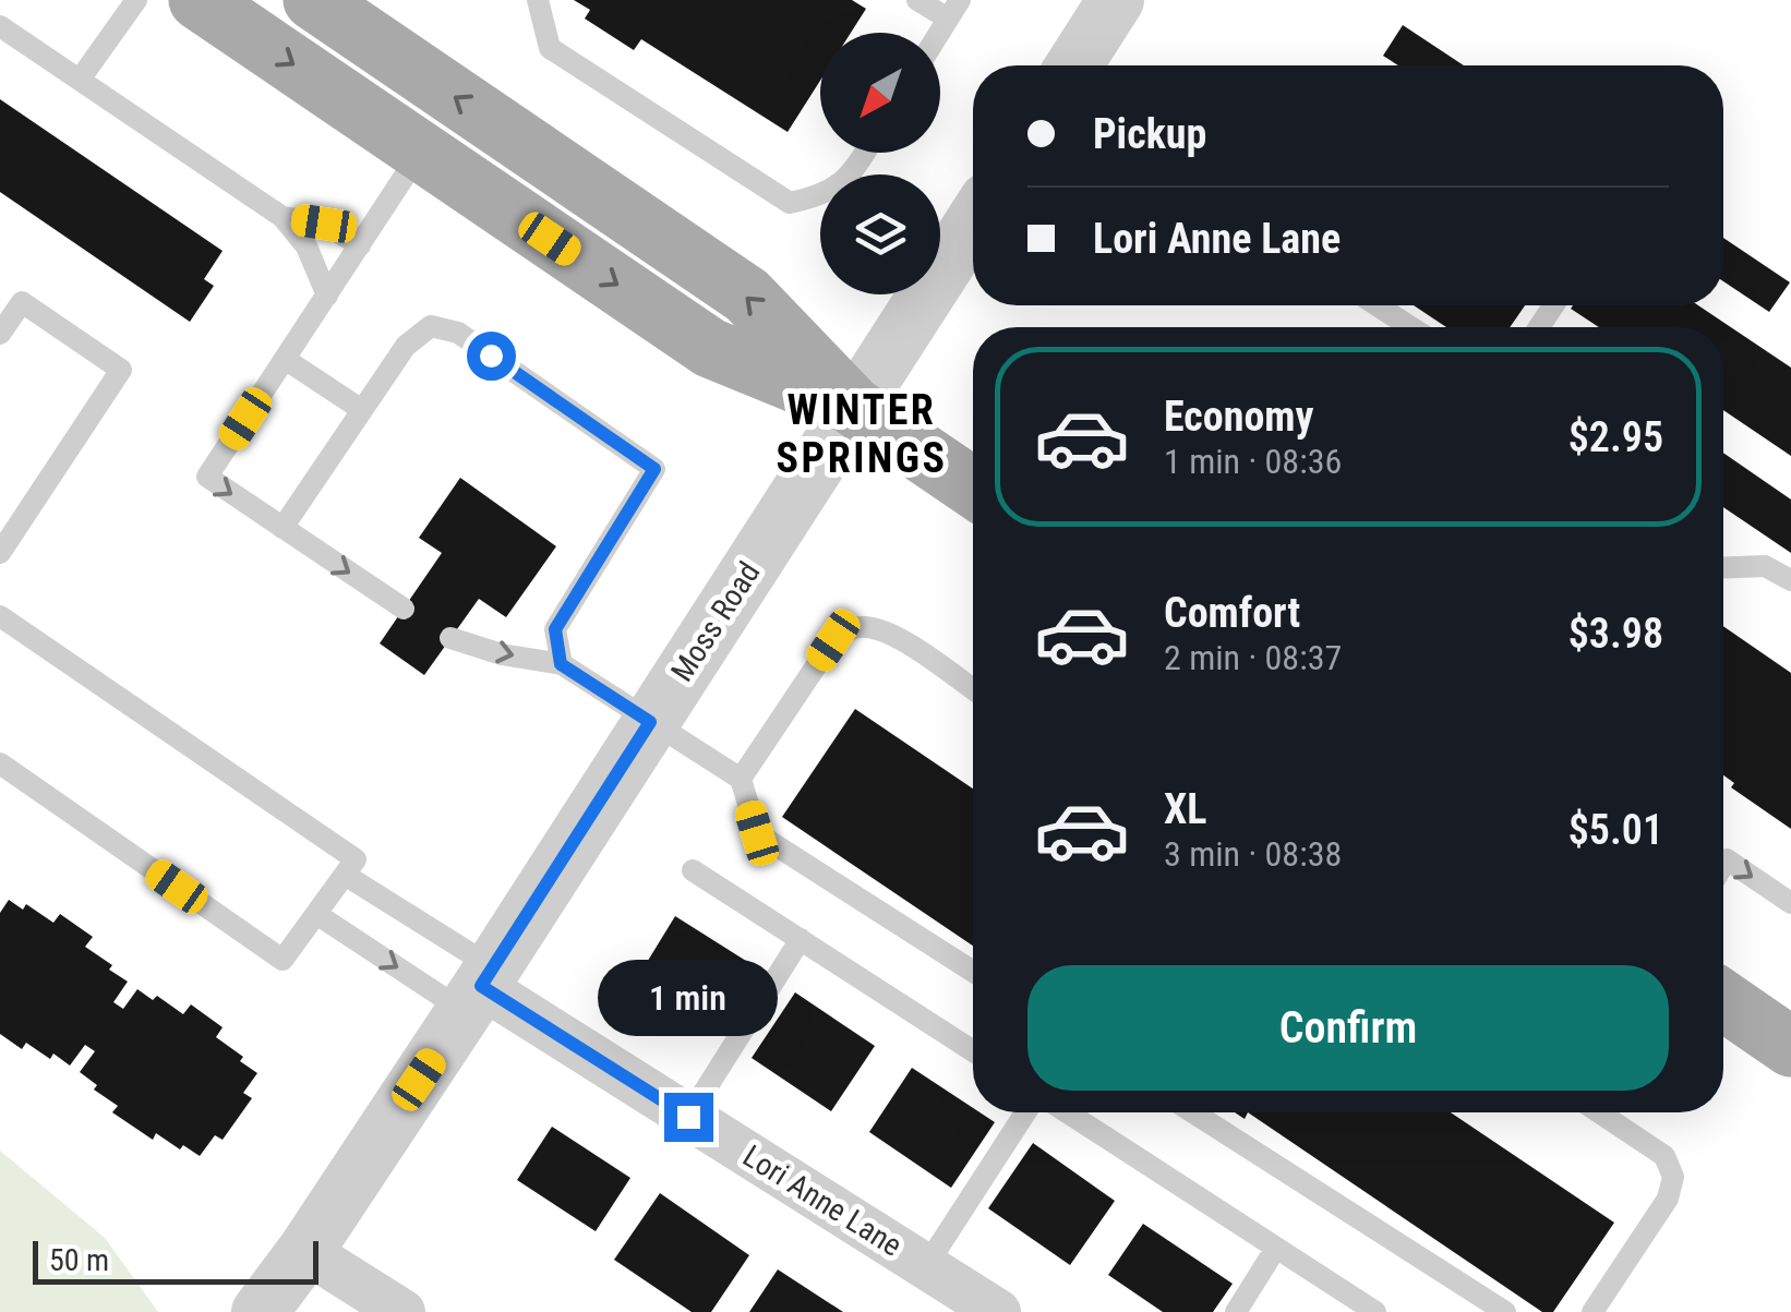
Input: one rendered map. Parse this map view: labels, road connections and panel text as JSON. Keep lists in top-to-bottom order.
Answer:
{
  "streets": {
    "street": ["Moss Road", "Lori Anne Lane"]
  },
  "crossings": [
    ["Moss Road", "Lori Anne Lane"]
  ],
  "districts": ["WINTER SPRINGS"],
  "scale_bar": "50 m",
  "north": "bottom left",
  "page": {
    "banner": ["Pickup", "Lori Anne Lane"],
    "list": [
      {
        "name": "Economy",
        "note": "1 min · 08:36",
        "value": "$2.95"
      },
      {
        "name": "Comfort",
        "note": "2 min · 08:37",
        "value": "$3.98"
      },
      {
        "name": "XL",
        "note": "3 min · 08:38",
        "value": "$5.01"
      }
    ],
    "buttons": "Confirm",
    "bubble": "1 min",
    "scale": "50 m"
  }
}
